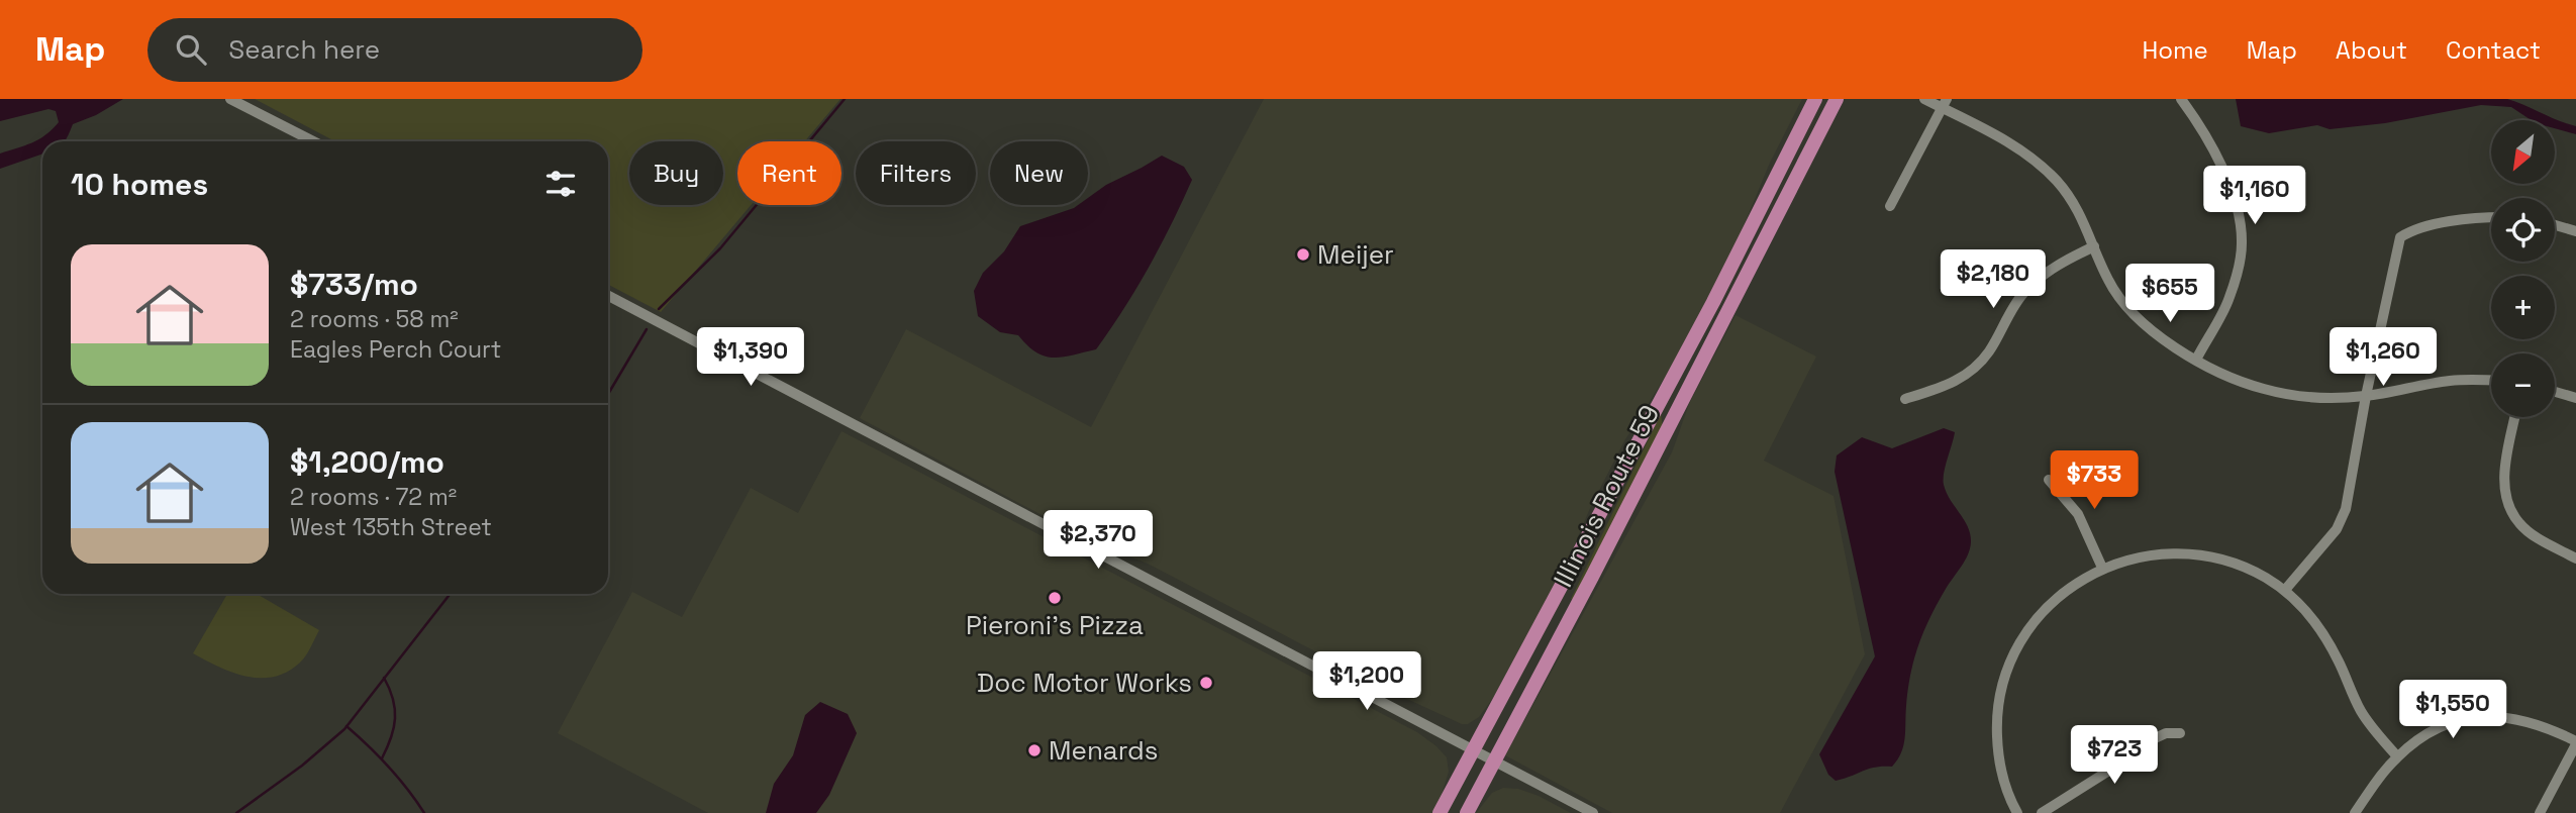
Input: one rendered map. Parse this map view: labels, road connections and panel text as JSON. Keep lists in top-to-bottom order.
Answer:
{
  "streets": {
    "main road": ["Illinois Route 59"]
  },
  "places": [
    "Meijer",
    "Pieroni's Pizza",
    "Doc Motor Works",
    "Menards"
  ],
  "north": "bottom left",
  "page": {
    "header": "Map",
    "search": "Search here",
    "nav": [
      "Home",
      "Map",
      "About",
      "Contact"
    ],
    "map_buttons": ["+", "−"],
    "chip": [
      "Buy",
      "Rent",
      "Filters",
      "New"
    ],
    "heading": "10 homes",
    "price": [
      "$1,160",
      "$2,180",
      "$655",
      "$1,390",
      "$1,260",
      "$733",
      "$2,370",
      "$1,200",
      "$1,550",
      "$723"
    ],
    "list": [
      {
        "name": "$733/mo",
        "note": "2 rooms · 58 m² · Eagles Perch Court"
      },
      {
        "name": "$1,200/mo",
        "note": "2 rooms · 72 m² · West 135th Street"
      }
    ]
  }
}
